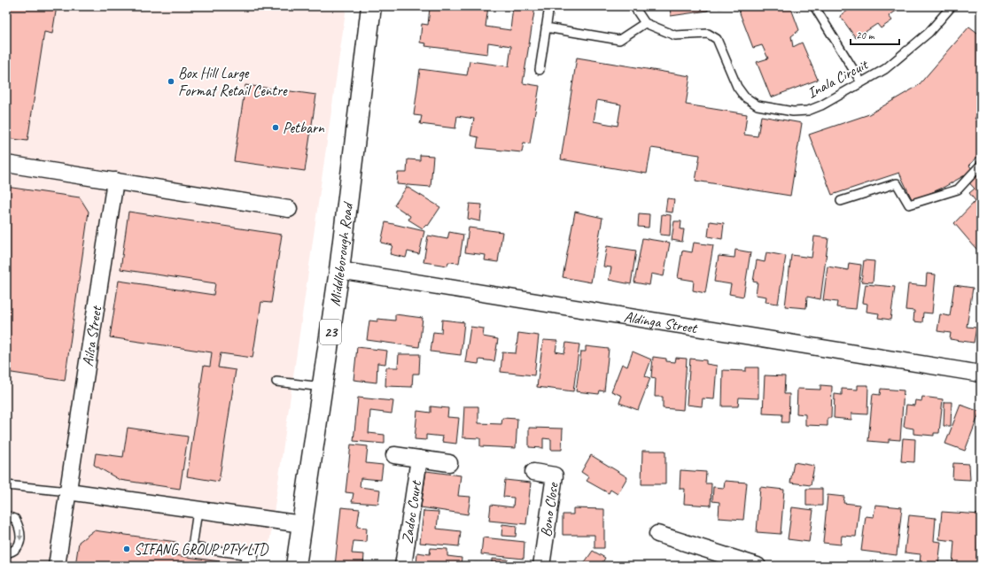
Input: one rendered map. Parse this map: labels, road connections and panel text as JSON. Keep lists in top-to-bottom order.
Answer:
{
  "streets": {
    "main road": ["Middleborough Road", "23"],
    "street": [
      "Aldinga Street",
      "Ailsa Street",
      "Bono Close",
      "Zadoc Court"
    ],
    "lane": ["Inala Circuit"]
  },
  "crossings": [
    ["Middleborough Road", "Aldinga Street"]
  ],
  "places": ["Box Hill Large Format Retail Centre", "Petbarn", "SIFANG GROUP PTY LTD"],
  "scale_bar": "20 m"
}
